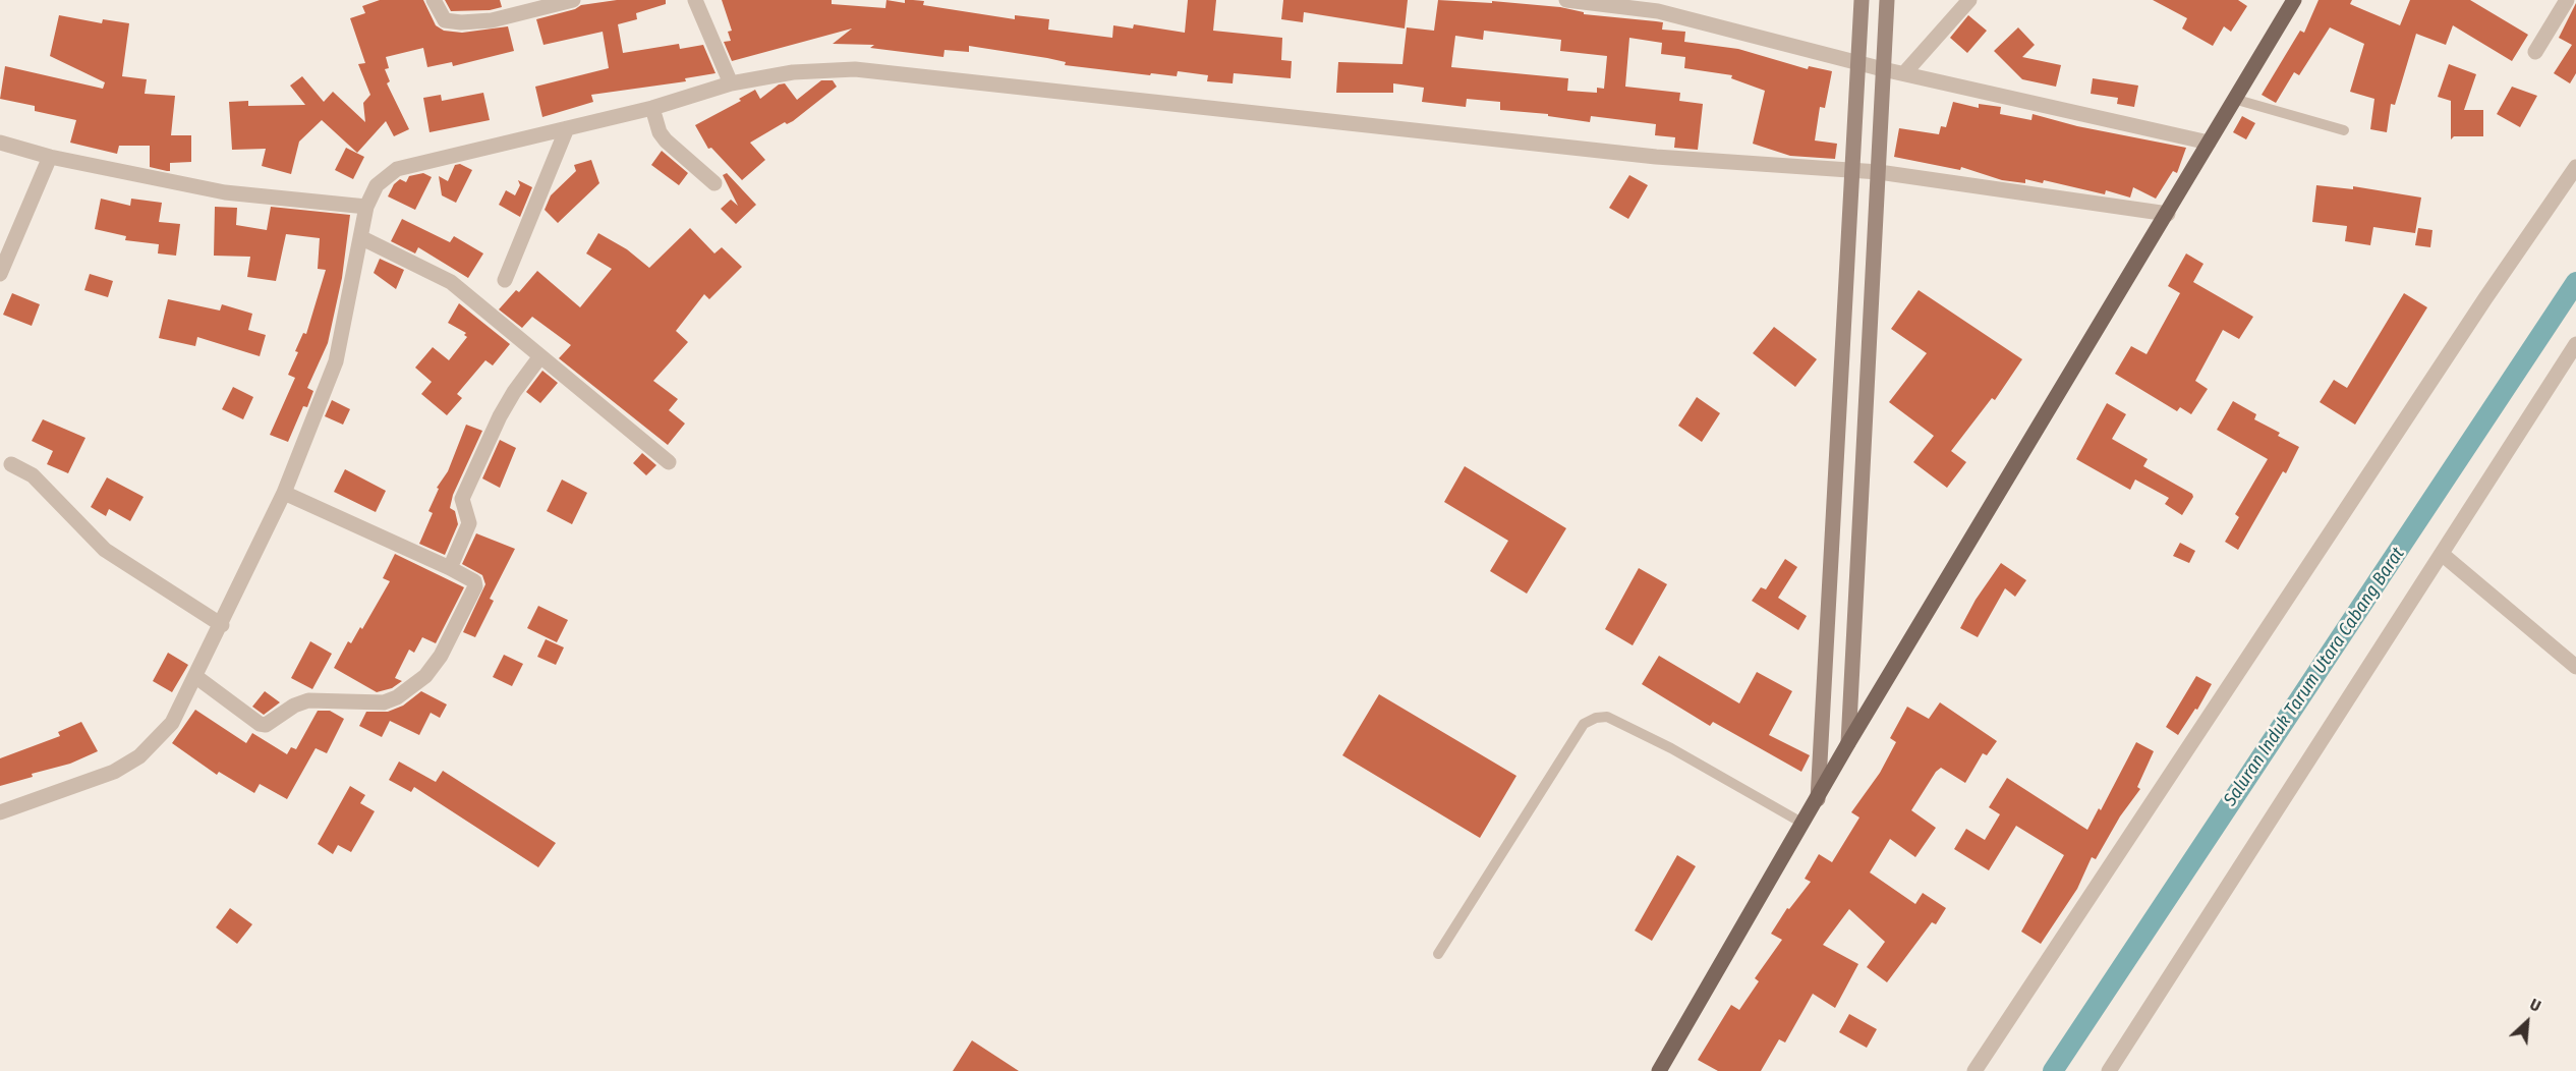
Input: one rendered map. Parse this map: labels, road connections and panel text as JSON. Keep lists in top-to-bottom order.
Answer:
{
  "water": ["Saluran Induk Tarum Utara Cabang Barat"],
  "north": "top right"
}
